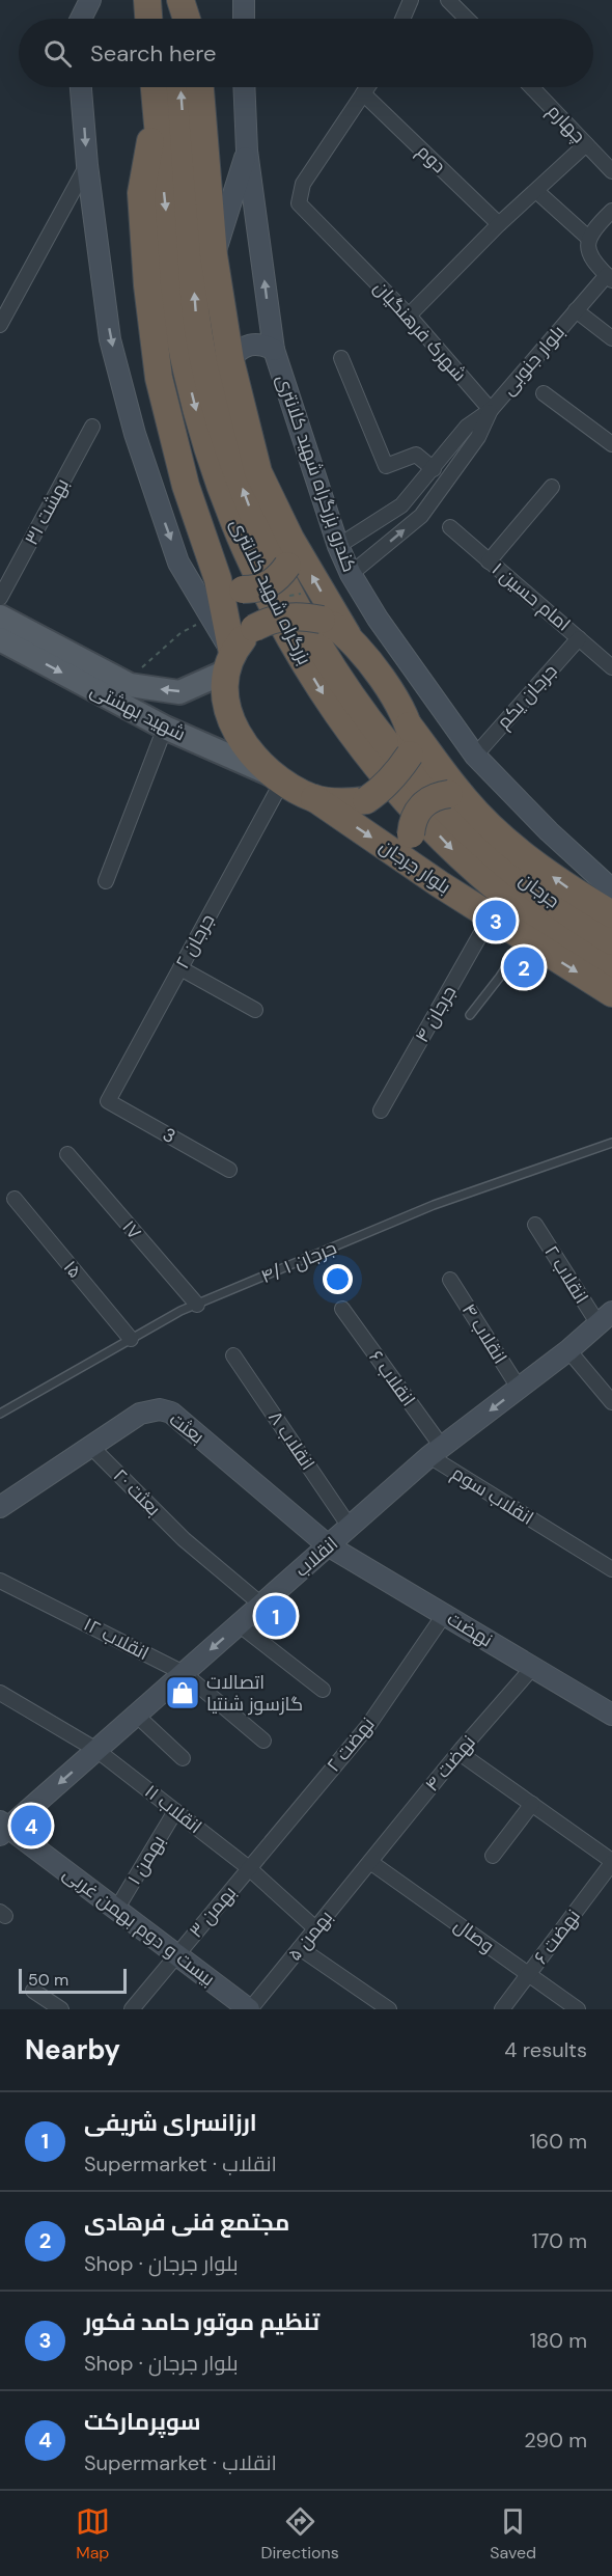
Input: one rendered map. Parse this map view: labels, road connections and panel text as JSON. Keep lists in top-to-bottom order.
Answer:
{
  "streets": {
    "highway": ["بزرگراه شهید کلانتری", "بلوار جرجان", "جرجان"],
    "main road": [
      "کندرو بزرگراه شهید کلانتری",
      "شهید بهشتی",
      "بعثت",
      "انقلاب",
      "نهضت",
      "بیست و دوم بهمن غربی"
    ],
    "street": [
      "چهارم",
      "دوم",
      "شهرک فرهنگیان",
      "بلوار جنوبی",
      "بهشت ۳۱",
      "امام حسین ۱",
      "جرجان یکم",
      "جرجان ۲",
      "۴ جرجان",
      "3",
      "۱۷",
      "۱۵",
      "۲ انقلاب",
      "۴ انقلاب",
      "۶ انقلاب",
      "۸ انقلاب",
      "۲۰ بعثت",
      "انقلاب سوم",
      "۱۲ انقلاب",
      "۲ نهضت",
      "۴ نهضت",
      "۱۱ انقلاب",
      "۱ بهمن",
      "۳ بهمن",
      "۵ بهمن",
      "وصال",
      "۶ نهضت"
    ],
    "lane": ["جرجان ۱ /۴"]
  },
  "crossings": [
    ["دوم", "شهرک فرهنگیان"],
    ["شهرک فرهنگیان", "بلوار جنوبی"],
    ["کندرو بزرگراه شهید کلانتری", "جرجان یکم"],
    ["بزرگراه شهید کلانتری", "شهید بهشتی"],
    ["بزرگراه شهید کلانتری", "بلوار جرجان"],
    ["بزرگراه شهید کلانتری", "جرجان"],
    ["بزرگراه شهید کلانتری", "جرجان ۲"],
    ["امام حسین ۱", "جرجان یکم"],
    ["شهید بهشتی", "بلوار جرجان"],
    ["شهید بهشتی", "جرجان ۲"],
    ["بلوار جرجان", "جرجان ۲"],
    ["بلوار جرجان", "۴ جرجان"],
    ["جرجان ۲", "3"],
    ["۱۷", "جرجان ۱ /۴"],
    ["جرجان ۱ /۴", "۱۵"],
    ["۲ انقلاب", "انقلاب"],
    ["۴ انقلاب", "انقلاب"],
    ["۶ انقلاب", "انقلاب سوم"],
    ["۶ انقلاب", "انقلاب"],
    ["بعثت", "۲۰ بعثت"],
    ["بعثت", "انقلاب"],
    ["بعثت", "نهضت"],
    ["۸ انقلاب", "انقلاب"],
    ["۲۰ بعثت", "انقلاب"],
    ["انقلاب سوم", "انقلاب"],
    ["انقلاب", "نهضت"],
    ["انقلاب", "۱۲ انقلاب"],
    ["انقلاب", "۱۱ انقلاب"],
    ["انقلاب", "بیست و دوم بهمن غربی"],
    ["نهضت", "۲ نهضت"],
    ["نهضت", "۴ نهضت"],
    ["۲ نهضت", "۱۱ انقلاب"],
    ["۲ نهضت", "۳ بهمن"],
    ["۴ نهضت", "۵ بهمن"],
    ["۴ نهضت", "وصال"],
    ["۱۱ انقلاب", "۱ بهمن"],
    ["۱۱ انقلاب", "۳ بهمن"],
    ["۱۱ انقلاب", "۵ بهمن"],
    ["۱ بهمن", "بیست و دوم بهمن غربی"],
    ["۳ بهمن", "بیست و دوم بهمن غربی"],
    ["بیست و دوم بهمن غربی", "۵ بهمن"],
    ["۵ بهمن", "وصال"],
    ["وصال", "۶ نهضت"]
  ],
  "one_way": ["انقلاب"],
  "places": {
    "shop": ["اتصالات گازسوز شنتیا"]
  },
  "scale_bar": "50 m",
  "page": {
    "search": "Search here",
    "pins": [
      "3",
      "2",
      "1",
      "4"
    ],
    "scale": "50 m",
    "heading": ["Nearby", "4 results"],
    "list": [
      {
        "mark": "1",
        "name": "ارزانسرای شریفی",
        "note": "Supermarket · انقلاب",
        "value": "160 m"
      },
      {
        "mark": "2",
        "name": "مجتمع فنی فرهادی",
        "note": "Shop · بلوار جرجان",
        "value": "170 m"
      },
      {
        "mark": "3",
        "name": "تنظیم موتور حامد فکور",
        "note": "Shop · بلوار جرجان",
        "value": "180 m"
      },
      {
        "mark": "4",
        "name": "سوپرمارکت",
        "note": "Supermarket · انقلاب",
        "value": "290 m"
      }
    ],
    "nav": ["Map", "Directions", "Saved"]
  }
}
